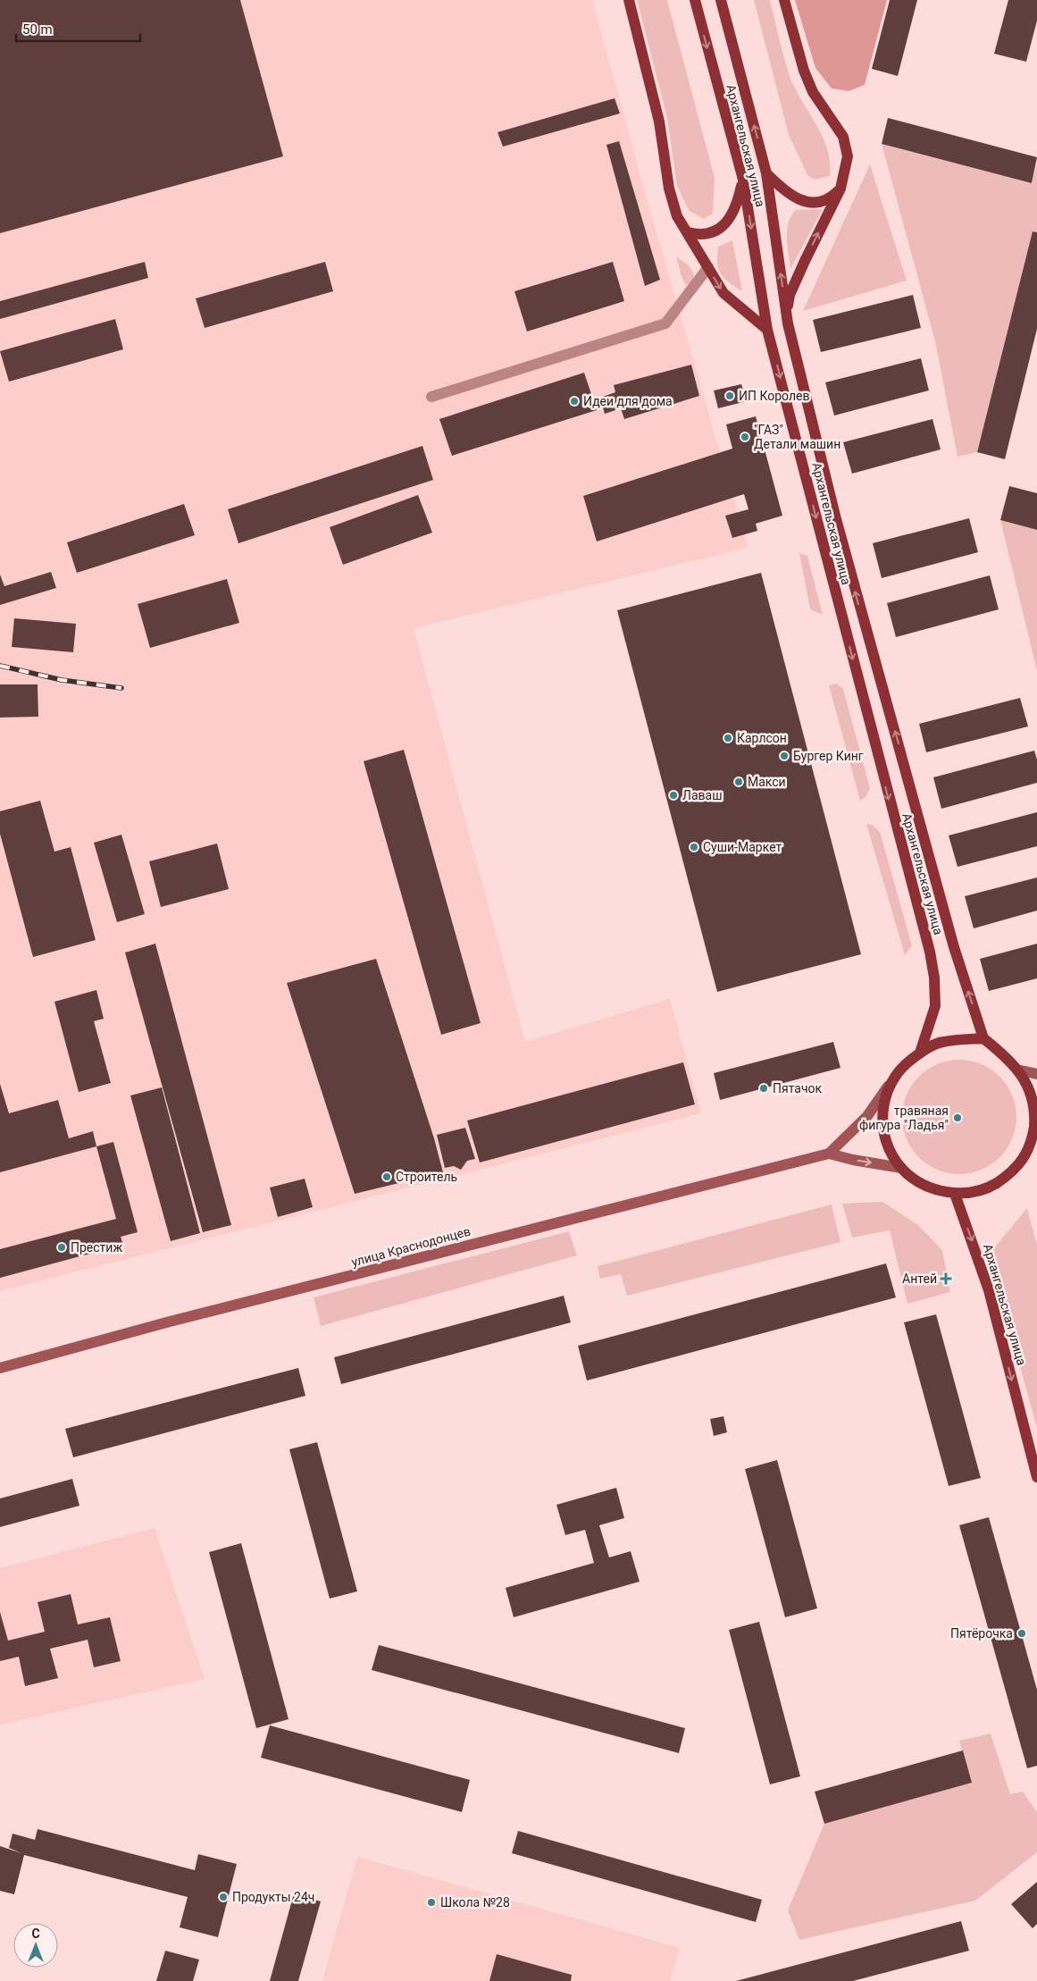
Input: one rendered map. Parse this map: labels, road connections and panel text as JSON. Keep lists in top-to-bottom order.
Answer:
{
  "streets": {
    "main road": ["Архангельская улица", "улица Краснодонцев"]
  },
  "crossings": [
    ["Архангельская улица", "улица Краснодонцев"]
  ],
  "places": {
    "other": [
      "ИП Королев",
      "Идеи для дома",
      "\"ГАЗ\" Детали машин",
      "Карлсон",
      "Бургер Кинг",
      "Макси",
      "Лаваш",
      "Суши-Маркет",
      "Пятачок",
      "травяная фигура \"Ладья\"",
      "Строитель",
      "Престиж",
      "Пятёрочка",
      "Продукты 24ч",
      "Школа №28"
    ],
    "health": ["Антей"]
  },
  "scale_bar": "50 m",
  "north": "top"
}
